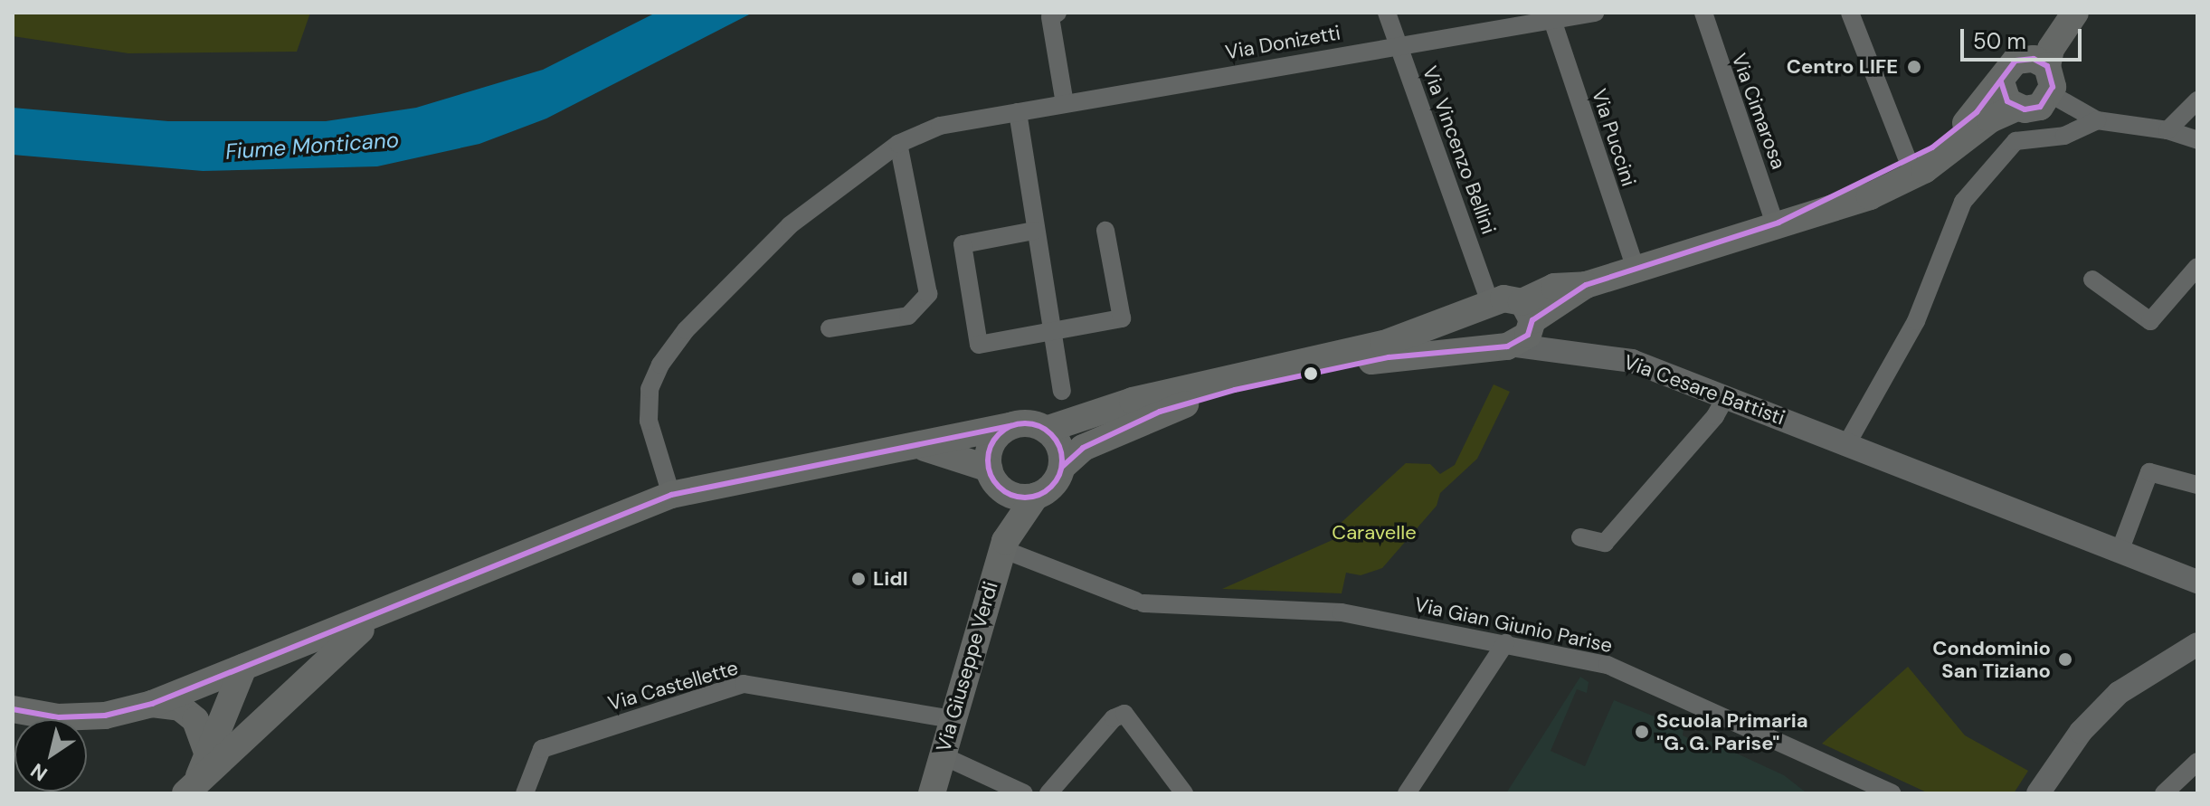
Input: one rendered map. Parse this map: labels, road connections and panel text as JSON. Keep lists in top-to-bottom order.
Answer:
{
  "streets": {
    "main road": ["Via Giuseppe Verdi"],
    "street": [
      "Via Donizetti",
      "Via Cimarosa",
      "Via Puccini",
      "Via Vincenzo Bellini",
      "Via Cesare Battisti",
      "Via Gian Giunio Parise",
      "Via Castellette"
    ]
  },
  "crossings": [
    ["Via Donizetti", "Via Puccini"],
    ["Via Donizetti", "Via Vincenzo Bellini"],
    ["Via Gian Giunio Parise", "Via Giuseppe Verdi"],
    ["Via Giuseppe Verdi", "Via Castellette"]
  ],
  "water": ["Fiume Monticano"],
  "parks": ["Caravelle"],
  "places": [
    "Centro LIFE",
    "Lidl",
    "Condominio San Tiziano",
    "Scuola Primaria \"G. G. Parise\""
  ],
  "scale_bar": "50 m",
  "north": "bottom left"
}
